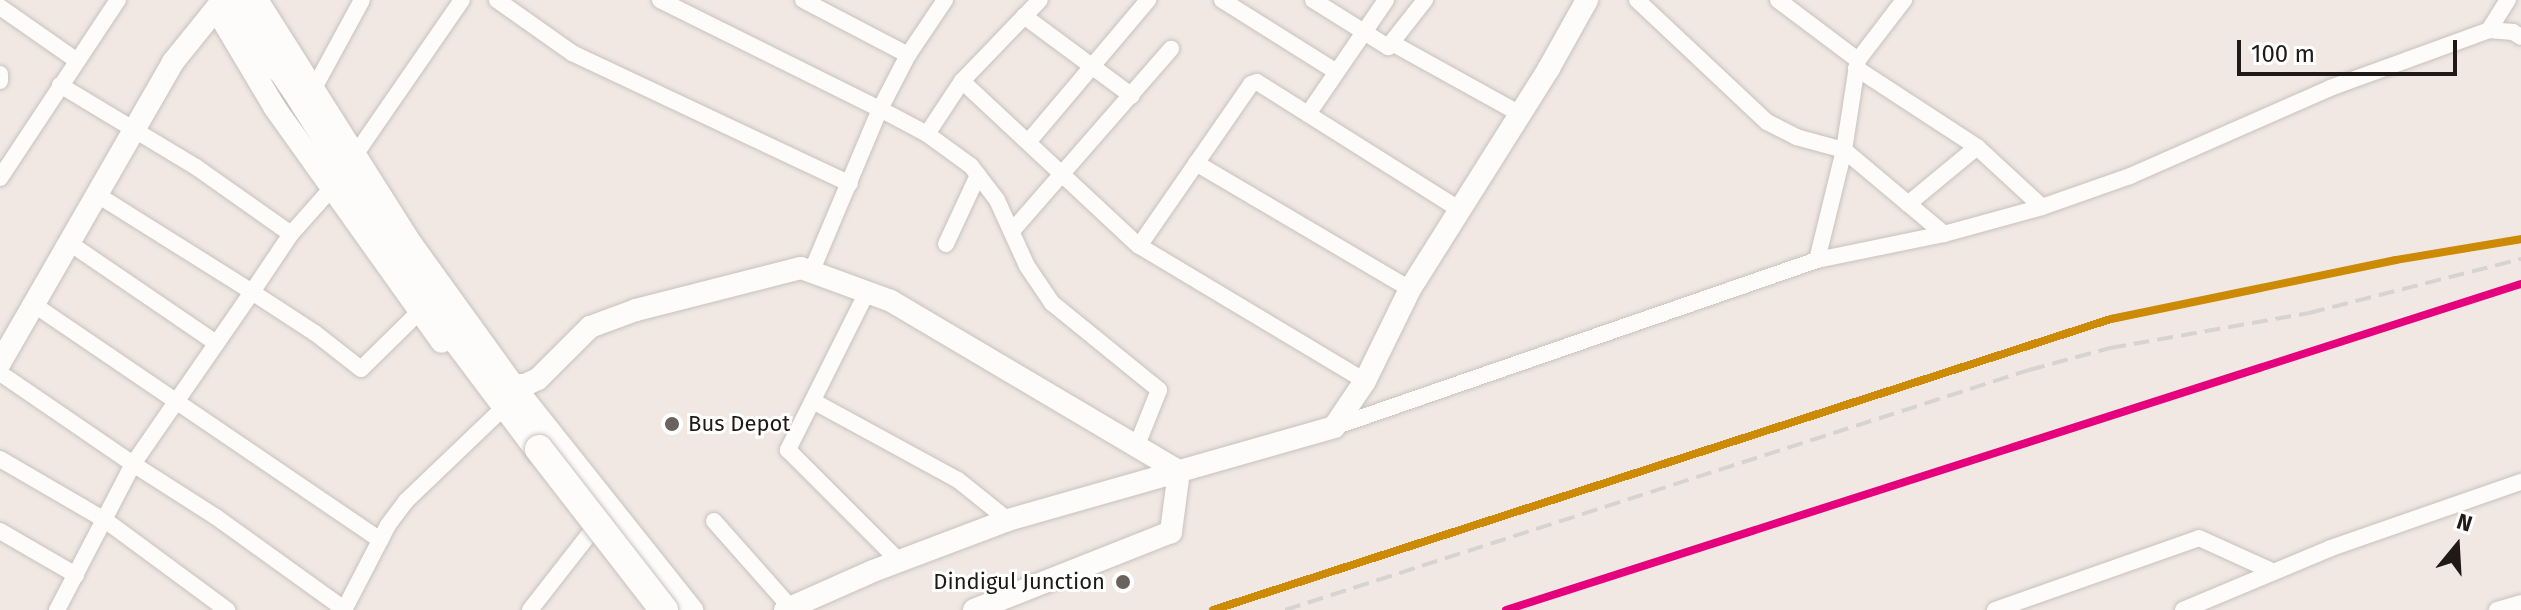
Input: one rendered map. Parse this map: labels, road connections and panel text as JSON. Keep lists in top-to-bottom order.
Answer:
{
  "places": ["Bus Depot", "Dindigul Junction"],
  "scale_bar": "100 m",
  "north": "top"
}
